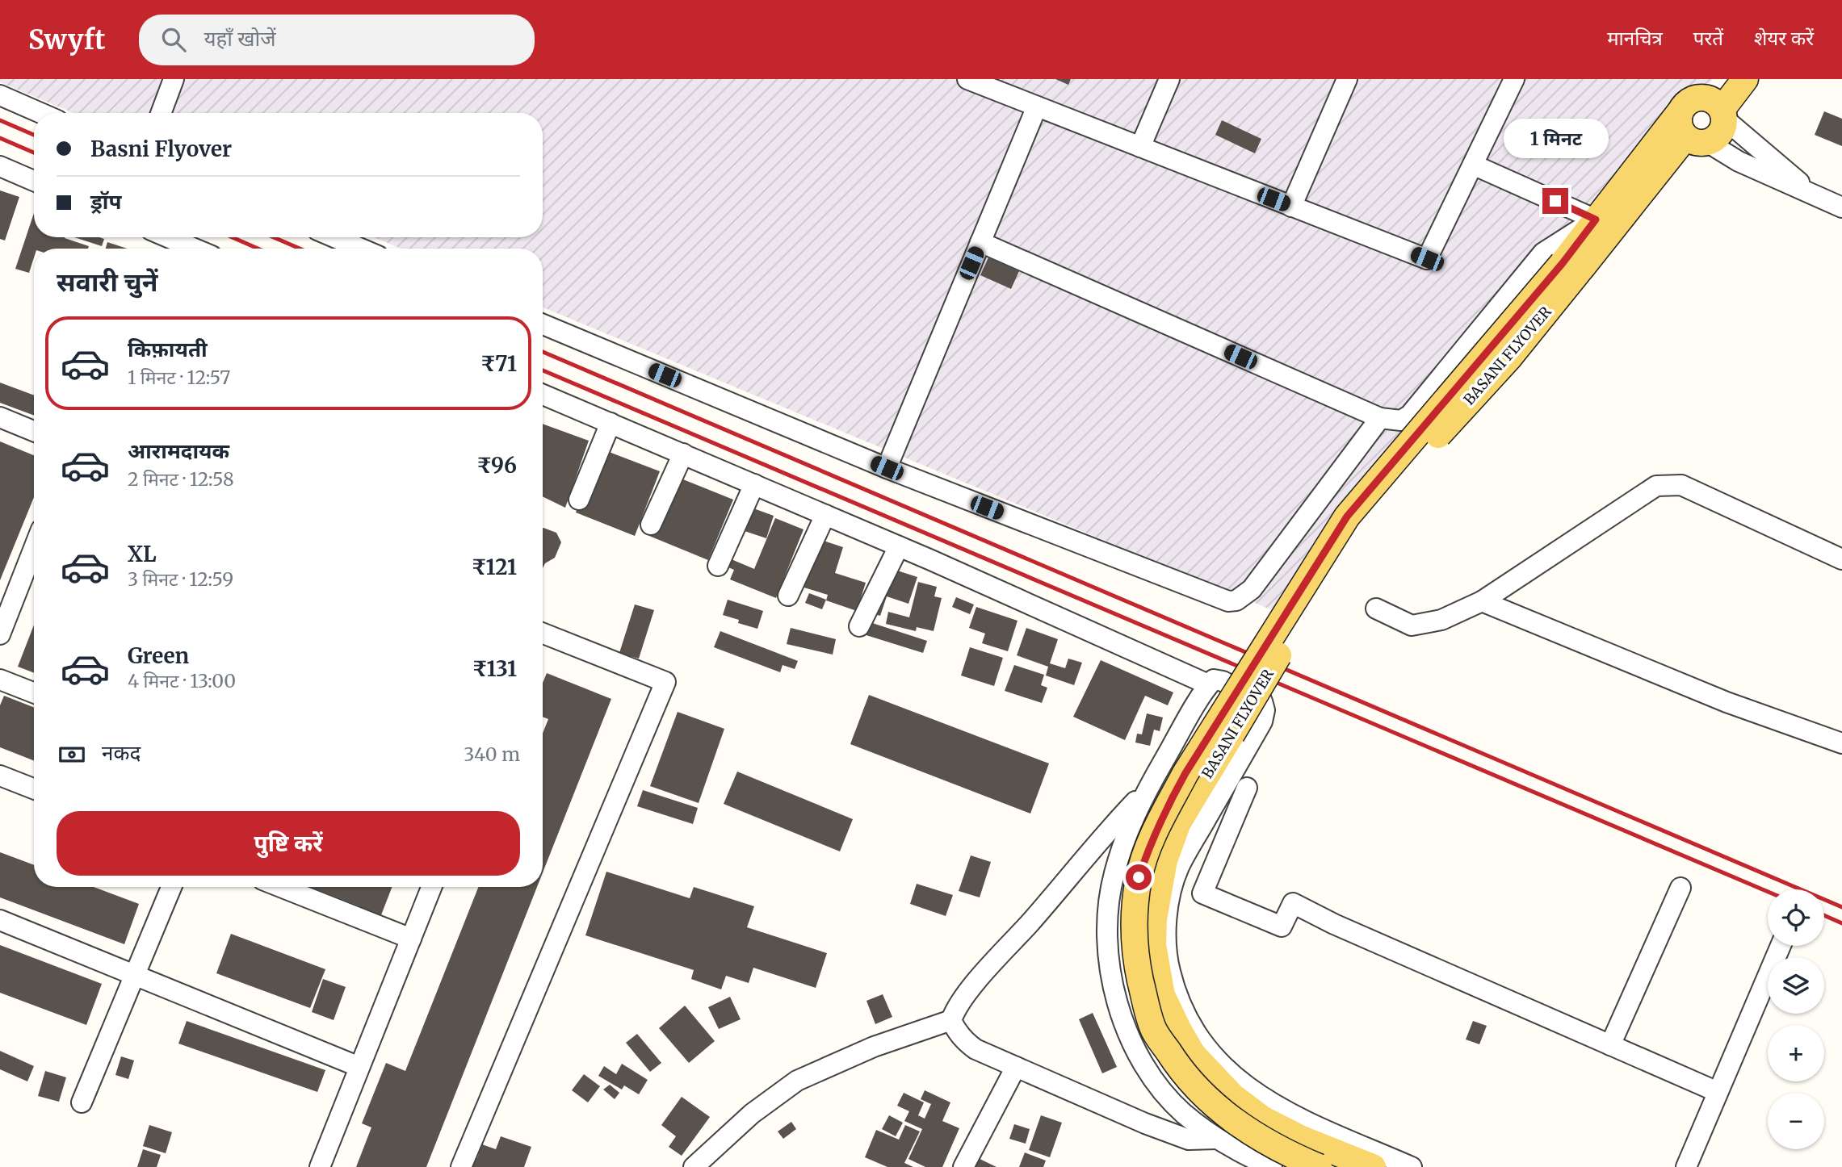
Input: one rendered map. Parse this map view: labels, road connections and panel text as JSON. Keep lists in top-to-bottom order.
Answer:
{
  "streets": {
    "main road": ["BASANI FLYOVER"]
  },
  "page": {
    "header": "Swyft",
    "search": "यहाँ खोजें",
    "nav": ["मानचित्र", "परतें", "शेयर करें"],
    "banner": ["Basni Flyover", "ड्रॉप"],
    "bubble": "1 मिनट",
    "heading": "सवारी चुनें",
    "list": [
      {
        "name": "किफ़ायती",
        "note": "1 मिनट · 12:57",
        "value": "₹71"
      },
      {
        "name": "आरामदायक",
        "note": "2 मिनट · 12:58",
        "value": "₹96"
      },
      {
        "name": "XL",
        "note": "3 मिनट · 12:59",
        "value": "₹121"
      },
      {
        "name": "Green",
        "note": "4 मिनट · 13:00",
        "value": "₹131"
      }
    ],
    "pay": ["नकद", "340 m"],
    "buttons": "पुष्टि करें",
    "map_buttons": ["+", "−"]
  }
}
